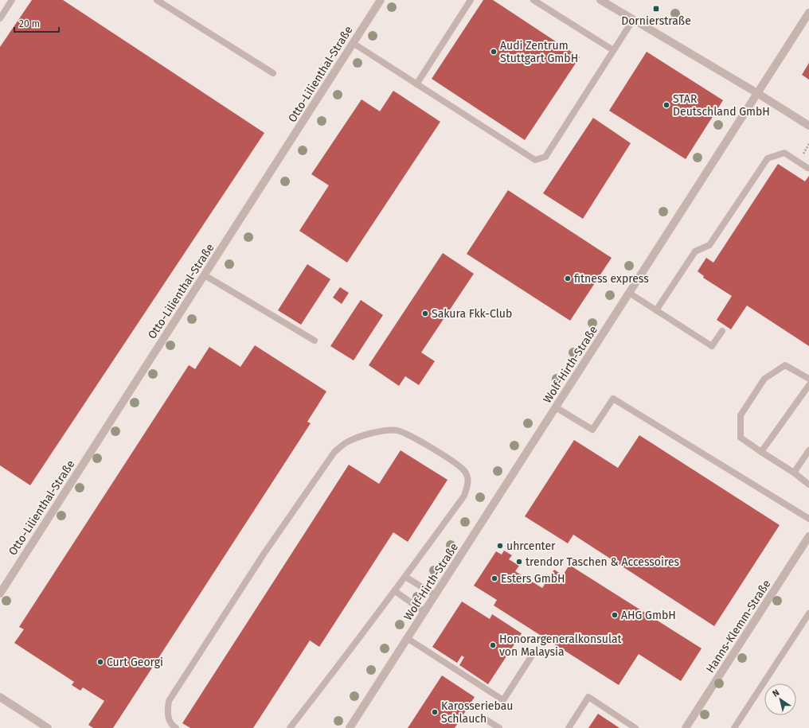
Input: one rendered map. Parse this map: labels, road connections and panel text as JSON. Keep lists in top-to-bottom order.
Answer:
{
  "streets": {
    "street": ["Otto-Lilienthal-Straße", "Wolf-Hirth-Straße", "Hanns-Klemm-Straße"]
  },
  "places": {
    "transit": ["Dornierstraße"],
    "other": [
      "Audi Zentrum Stuttgart GmbH",
      "STAR Deutschland GmbH",
      "fitness express",
      "Sakura Fkk-Club",
      "uhrcenter",
      "trendor Taschen & Accessoires",
      "Esters GmbH",
      "AHG GmbH",
      "Honorargeneralkonsulat von Malaysia",
      "Curt Georgi",
      "Karosseriebau Schlauch"
    ]
  },
  "scale_bar": "20 m",
  "north": "top left"
}
